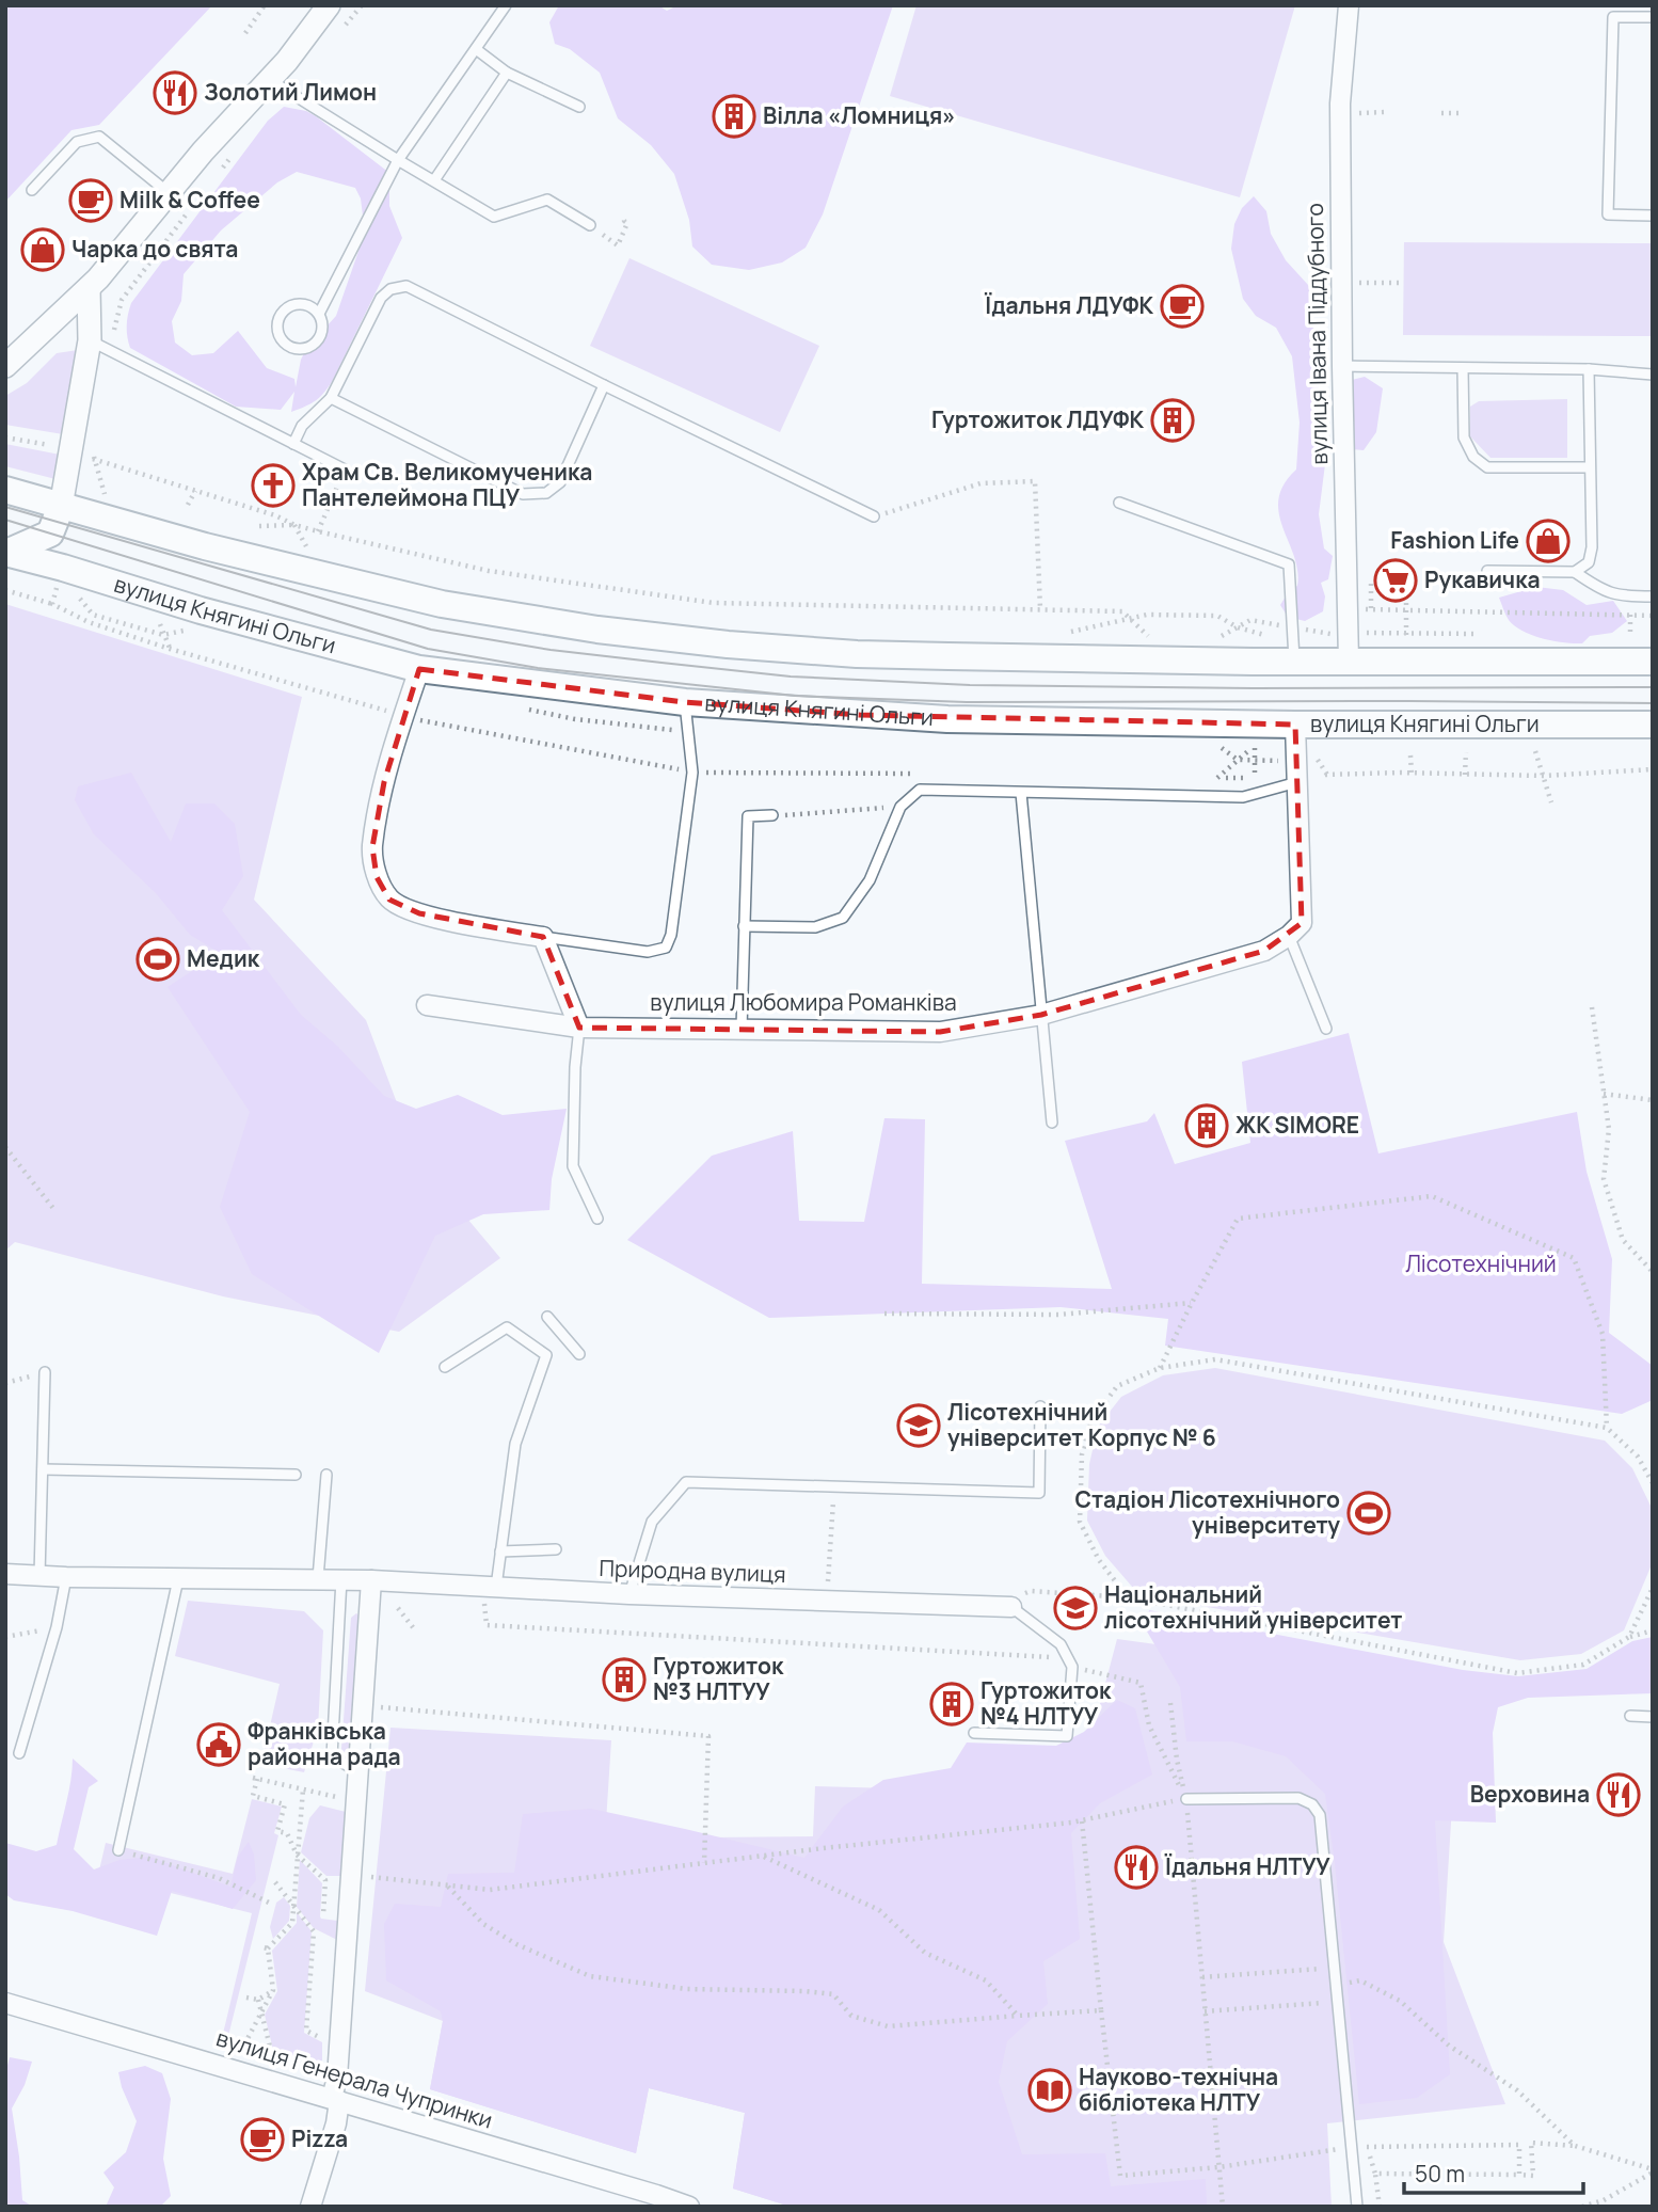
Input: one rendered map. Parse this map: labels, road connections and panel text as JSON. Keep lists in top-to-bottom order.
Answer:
{
  "streets": {
    "main road": ["вулиця Княгині Ольги"],
    "street": [
      "вулиця Івана Піддубного",
      "вулиця Любомира Романківа",
      "Природна вулиця",
      "вулиця Генерала Чупринки"
    ]
  },
  "parks": ["Лісотехнічний"],
  "places": {
    "restaurant": ["Золотий Лимон", "Верховина", "Їдальня НЛТУУ"],
    "building": [
      "Вілла «Ломниця»",
      "Гуртожиток ЛДУФК",
      "ЖК SIMORE",
      "Гуртожиток №3 НЛТУУ",
      "Гуртожиток №4 НЛТУУ"
    ],
    "cafe": ["Milk & Coffee", "Їдальня ЛДУФК", "Pizza"],
    "shop": ["Чарка до свята", "Fashion Life"],
    "church": ["Храм Св. Великомученика Пантелеймона ПЦУ"],
    "supermarket": ["Рукавичка"],
    "sports": ["Медик", "Стадіон Лісотехнічного університету"],
    "school or university": ["Лісотехнічний університет Корпус № 6", "Національний лісотехнічний університет"],
    "public building": ["Франківська районна рада"],
    "library": ["Науково-технічна бібліотека НЛТУ"]
  },
  "scale_bar": "50 m"
}
